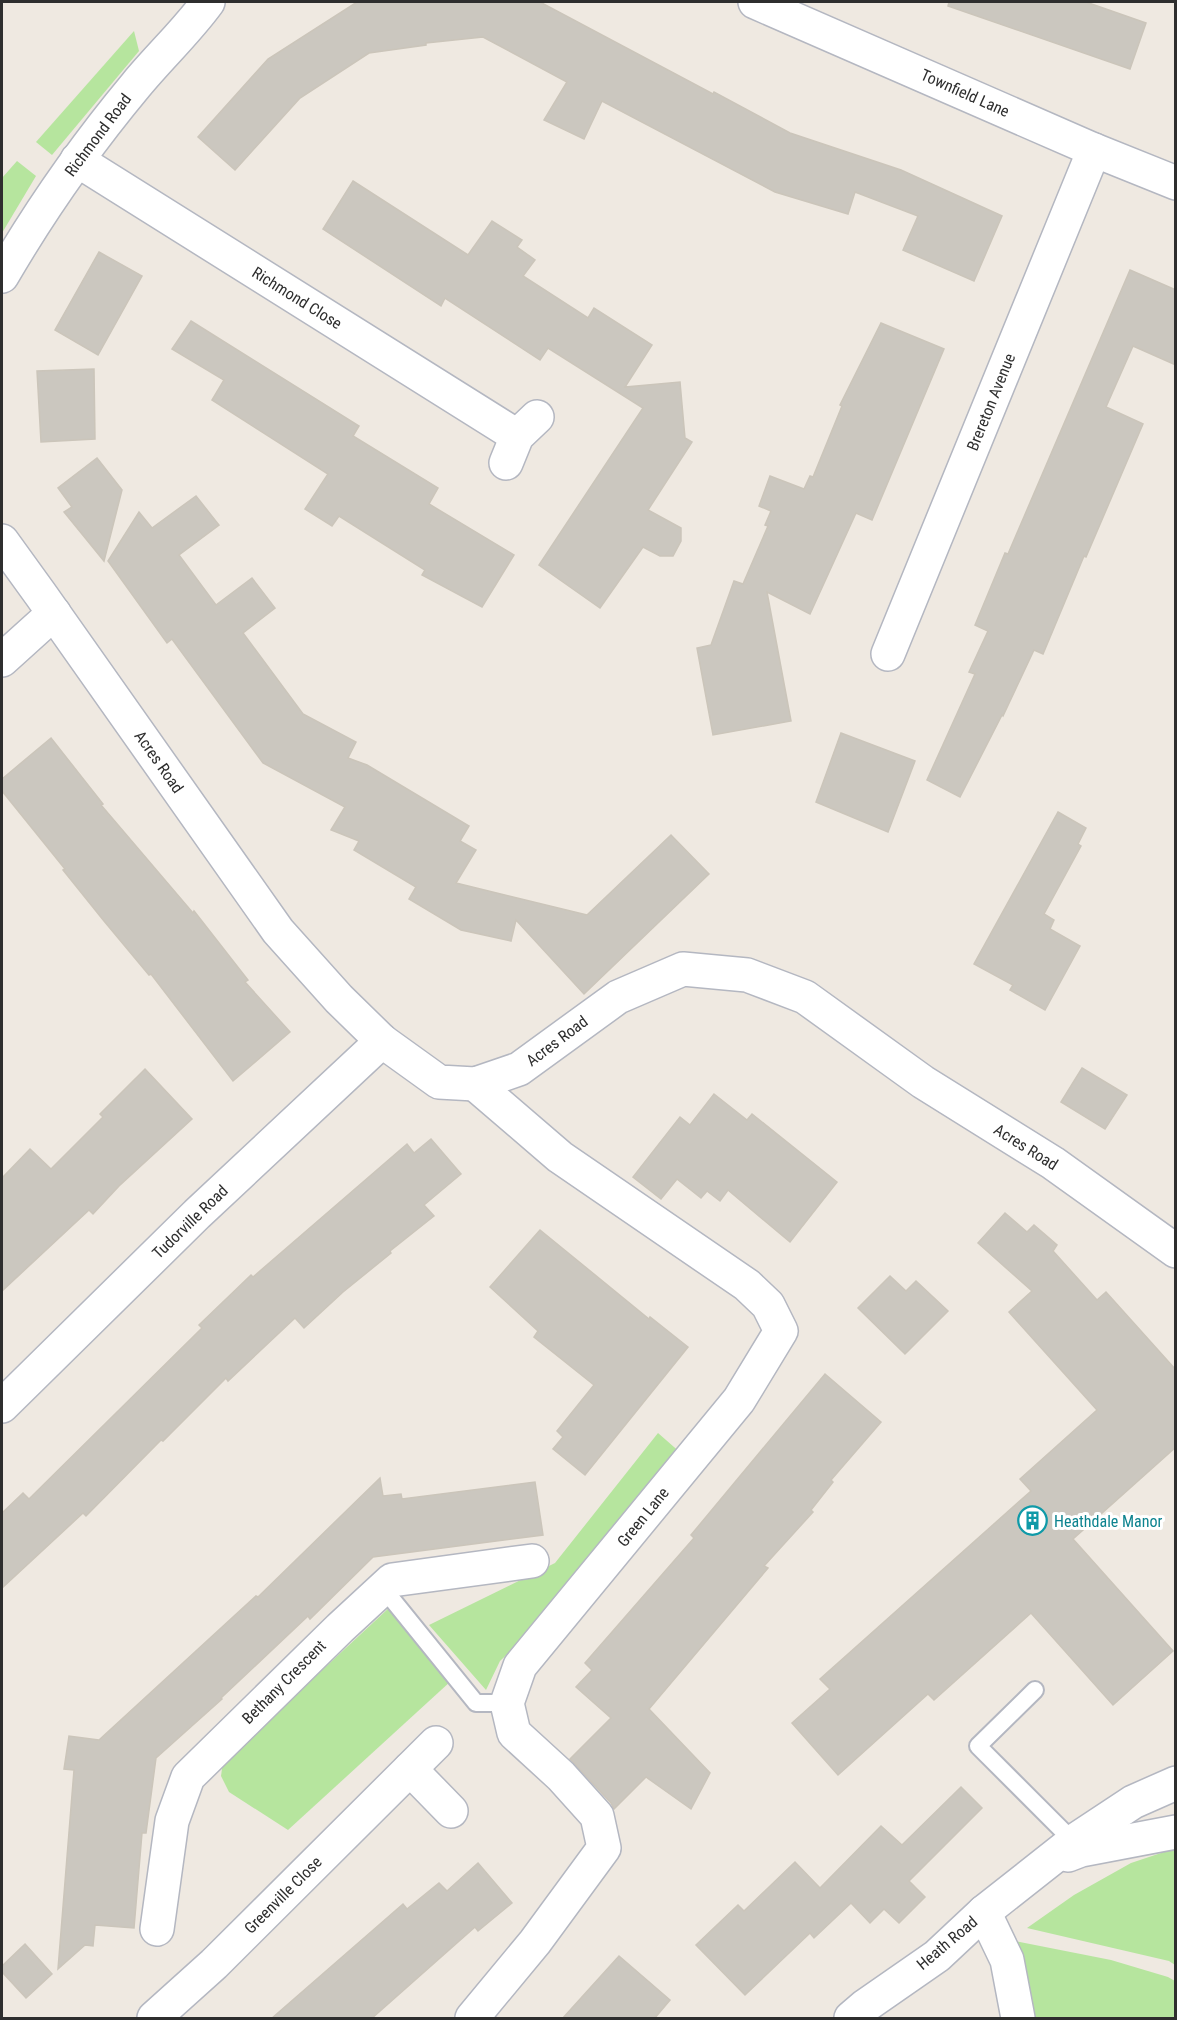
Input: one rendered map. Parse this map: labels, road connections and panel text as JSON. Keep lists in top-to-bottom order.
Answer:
{
  "streets": {
    "street": [
      "Townfield Lane",
      "Richmond Road",
      "Richmond Close",
      "Brereton Avenue",
      "Acres Road",
      "Tudorville Road",
      "Green Lane",
      "Bethany Crescent",
      "Greenville Close",
      "Heath Road"
    ]
  },
  "crossings": [
    ["Townfield Lane", "Brereton Avenue"],
    ["Richmond Road", "Richmond Close"],
    ["Acres Road", "Tudorville Road"],
    ["Acres Road", "Green Lane"]
  ],
  "places": {
    "building": ["Heathdale Manor"]
  }
}
